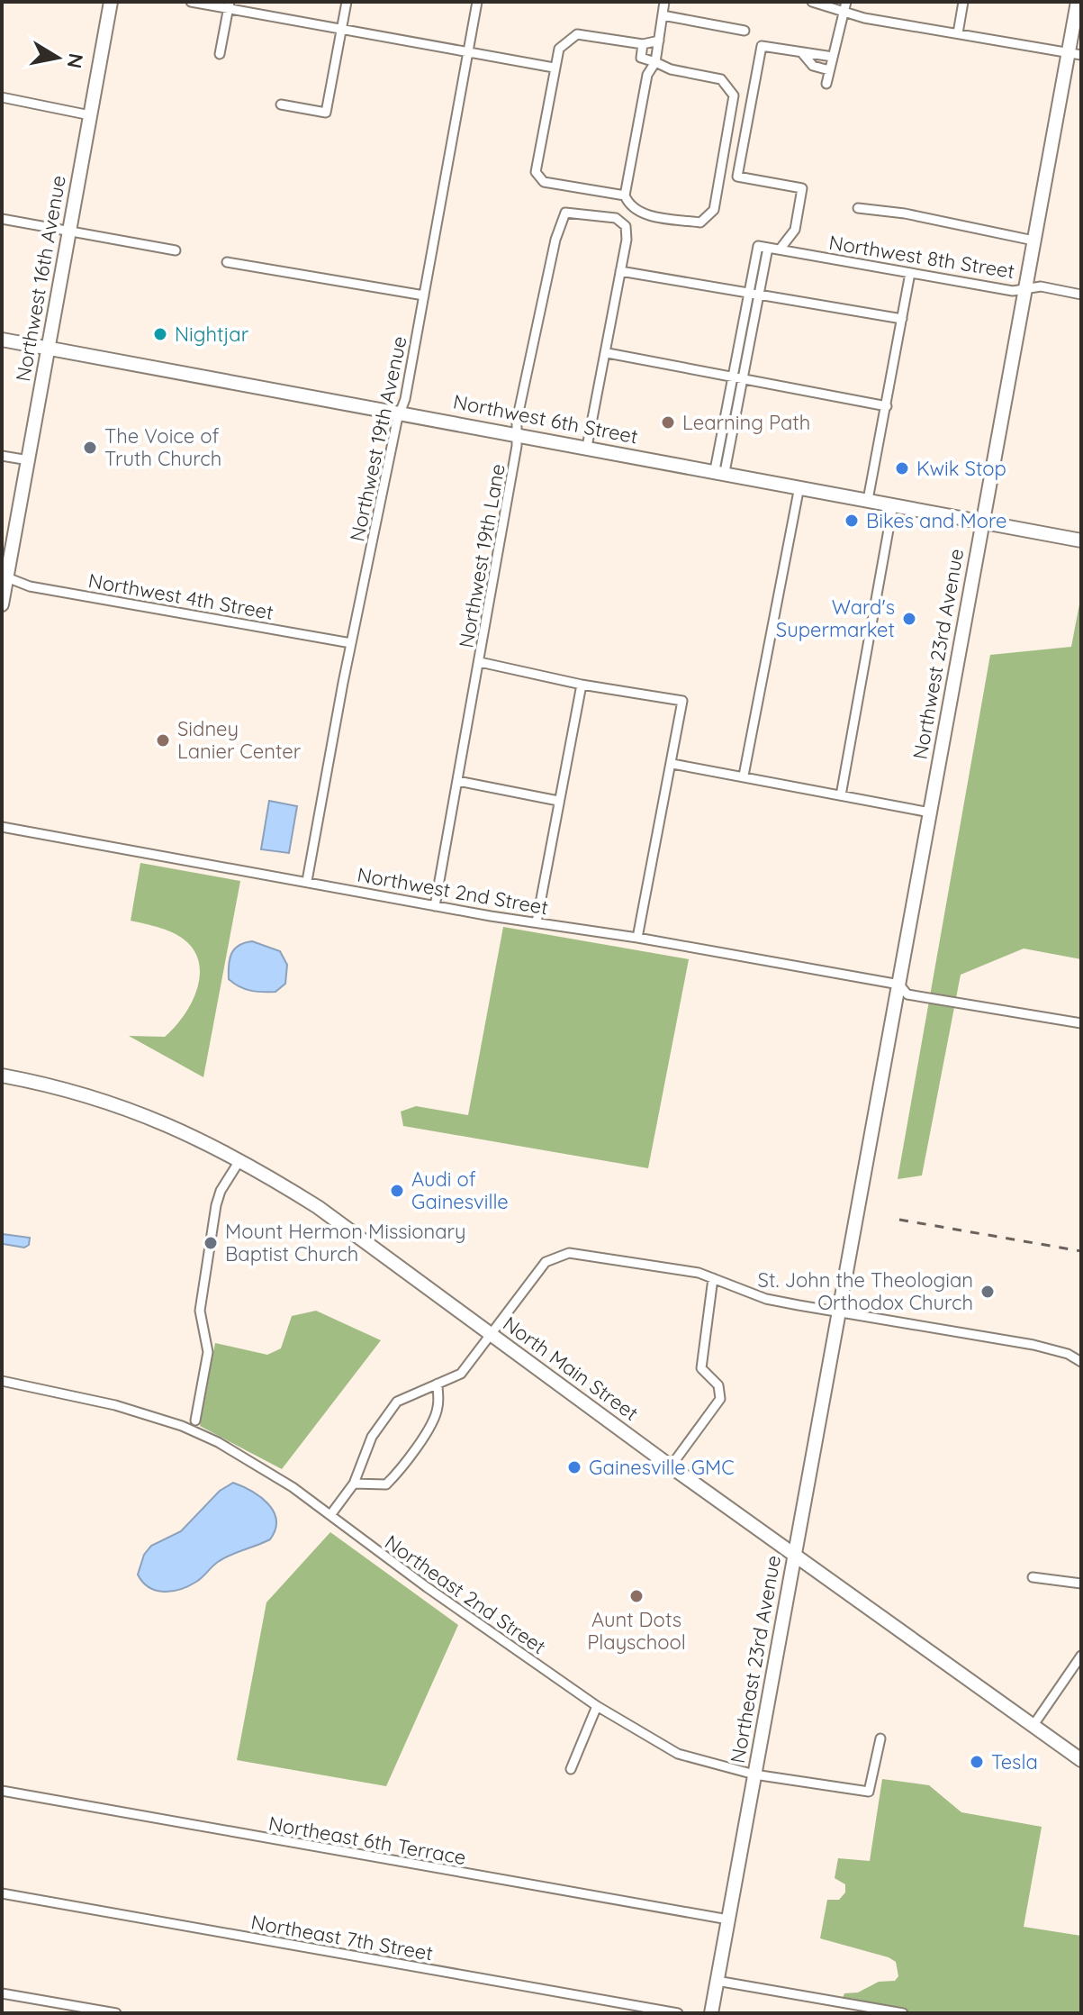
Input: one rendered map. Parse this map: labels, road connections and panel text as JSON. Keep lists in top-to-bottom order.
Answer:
{
  "streets": {
    "main road": [
      "Northwest 16th Avenue",
      "Northwest 6th Street",
      "Northwest 23rd Avenue",
      "North Main Street",
      "Northeast 23rd Avenue"
    ],
    "street": [
      "Northwest 8th Street",
      "Northwest 19th Avenue",
      "Northwest 19th Lane",
      "Northwest 4th Street",
      "Northwest 2nd Street",
      "Northeast 2nd Street",
      "Northeast 6th Terrace",
      "Northeast 7th Street"
    ]
  },
  "crossings": [
    ["Northwest 8th Street", "Northwest 23rd Avenue"],
    ["Northwest 16th Avenue", "Northwest 6th Street"],
    ["Northwest 16th Avenue", "Northwest 4th Street"],
    ["Northwest 6th Street", "Northwest 19th Avenue"],
    ["Northwest 6th Street", "Northwest 19th Lane"],
    ["Northwest 6th Street", "Northwest 23rd Avenue"],
    ["Northwest 19th Avenue", "Northwest 4th Street"],
    ["Northwest 19th Avenue", "Northwest 2nd Street"],
    ["Northwest 19th Lane", "Northwest 2nd Street"],
    ["Northwest 23rd Avenue", "Northwest 2nd Street"],
    ["Northwest 23rd Avenue", "Northeast 23rd Avenue"],
    ["North Main Street", "Northeast 23rd Avenue"],
    ["Northeast 2nd Street", "Northeast 23rd Avenue"],
    ["Northeast 23rd Avenue", "Northeast 6th Terrace"]
  ],
  "places": [
    "Nightjar",
    "Learning Path",
    "The Voice of Truth Church",
    "Kwik Stop",
    "Bikes and More",
    "Ward's Supermarket",
    "Sidney Lanier Center",
    "Audi of Gainesville",
    "Mount Hermon Missionary Baptist Church",
    "St. John the Theologian Orthodox Church",
    "Gainesville GMC",
    "Aunt Dots Playschool",
    "Tesla"
  ],
  "north": "right"
}
